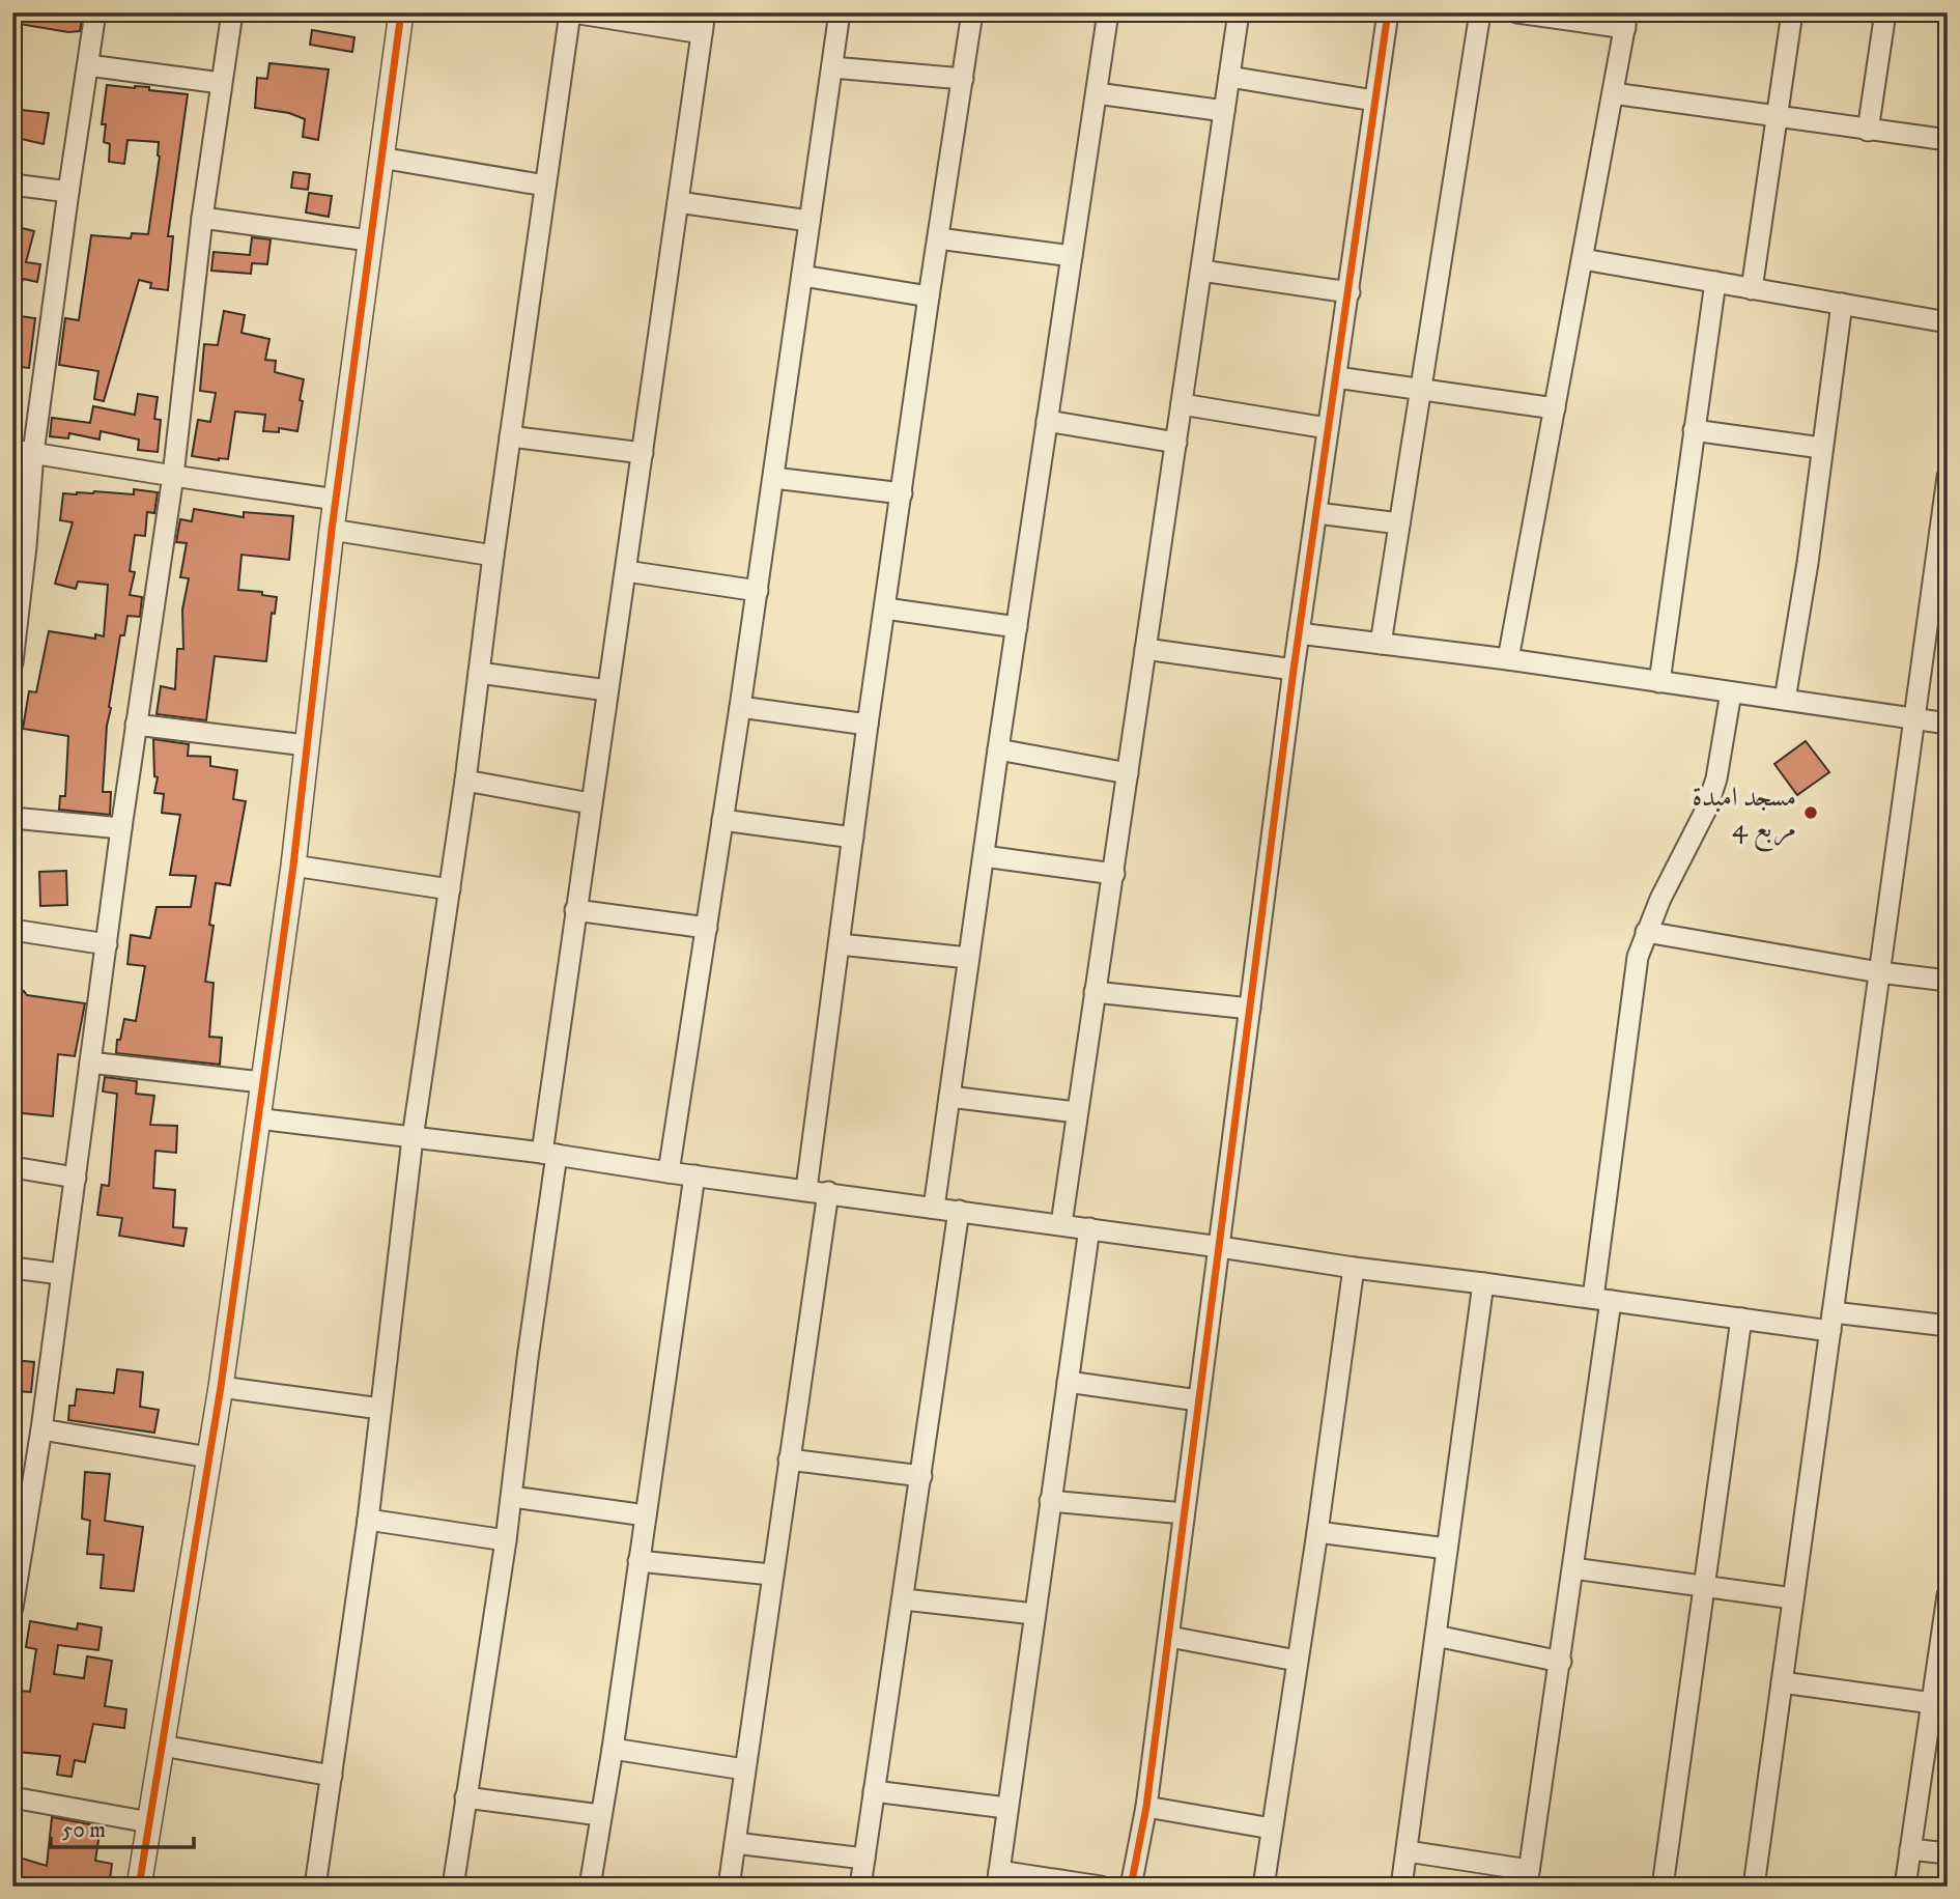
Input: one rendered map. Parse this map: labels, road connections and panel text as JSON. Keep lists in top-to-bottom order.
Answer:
{
  "places": ["مسجد امبدة مربع 4"],
  "scale_bar": "50 m"
}
